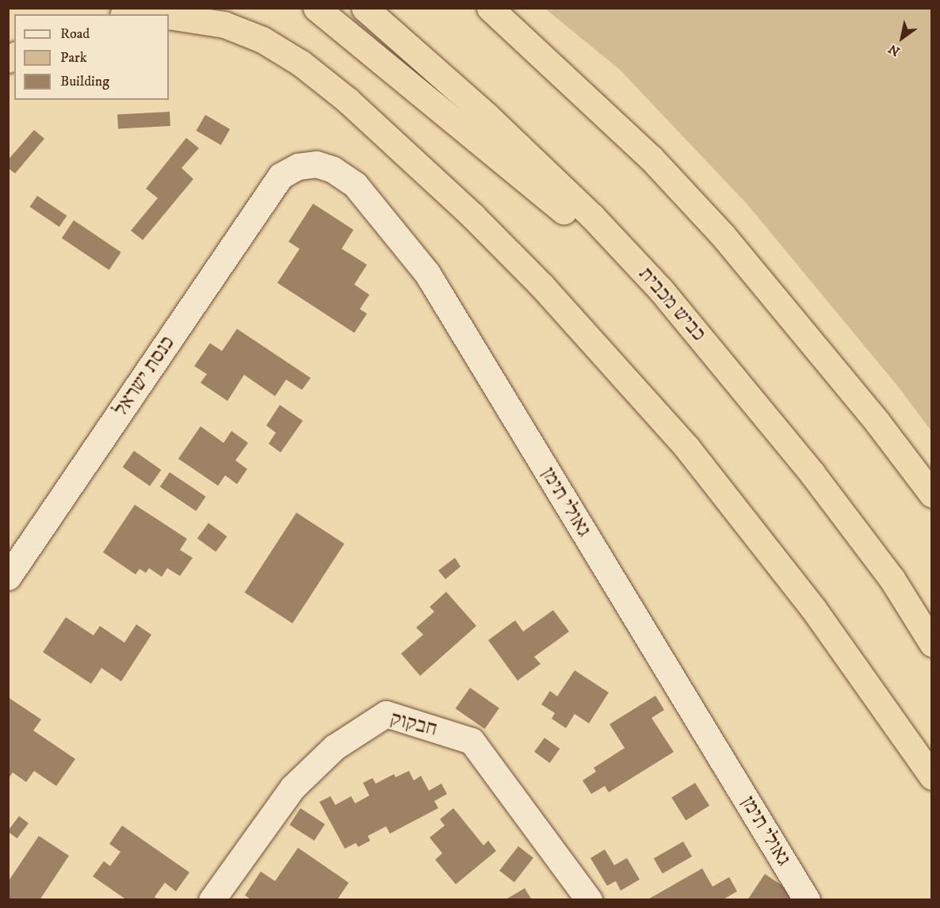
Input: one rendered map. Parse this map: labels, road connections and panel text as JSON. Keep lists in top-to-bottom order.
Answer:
{
  "streets": {
    "highway": ["כביש מכבית"],
    "street": ["כנסת ישראל", "גאולי תימן", "חבקוק"]
  },
  "crossings": [
    ["כנסת ישראל", "גאולי תימן"]
  ],
  "legend": ["Road", "Park", "Building"],
  "north": "bottom left"
}
